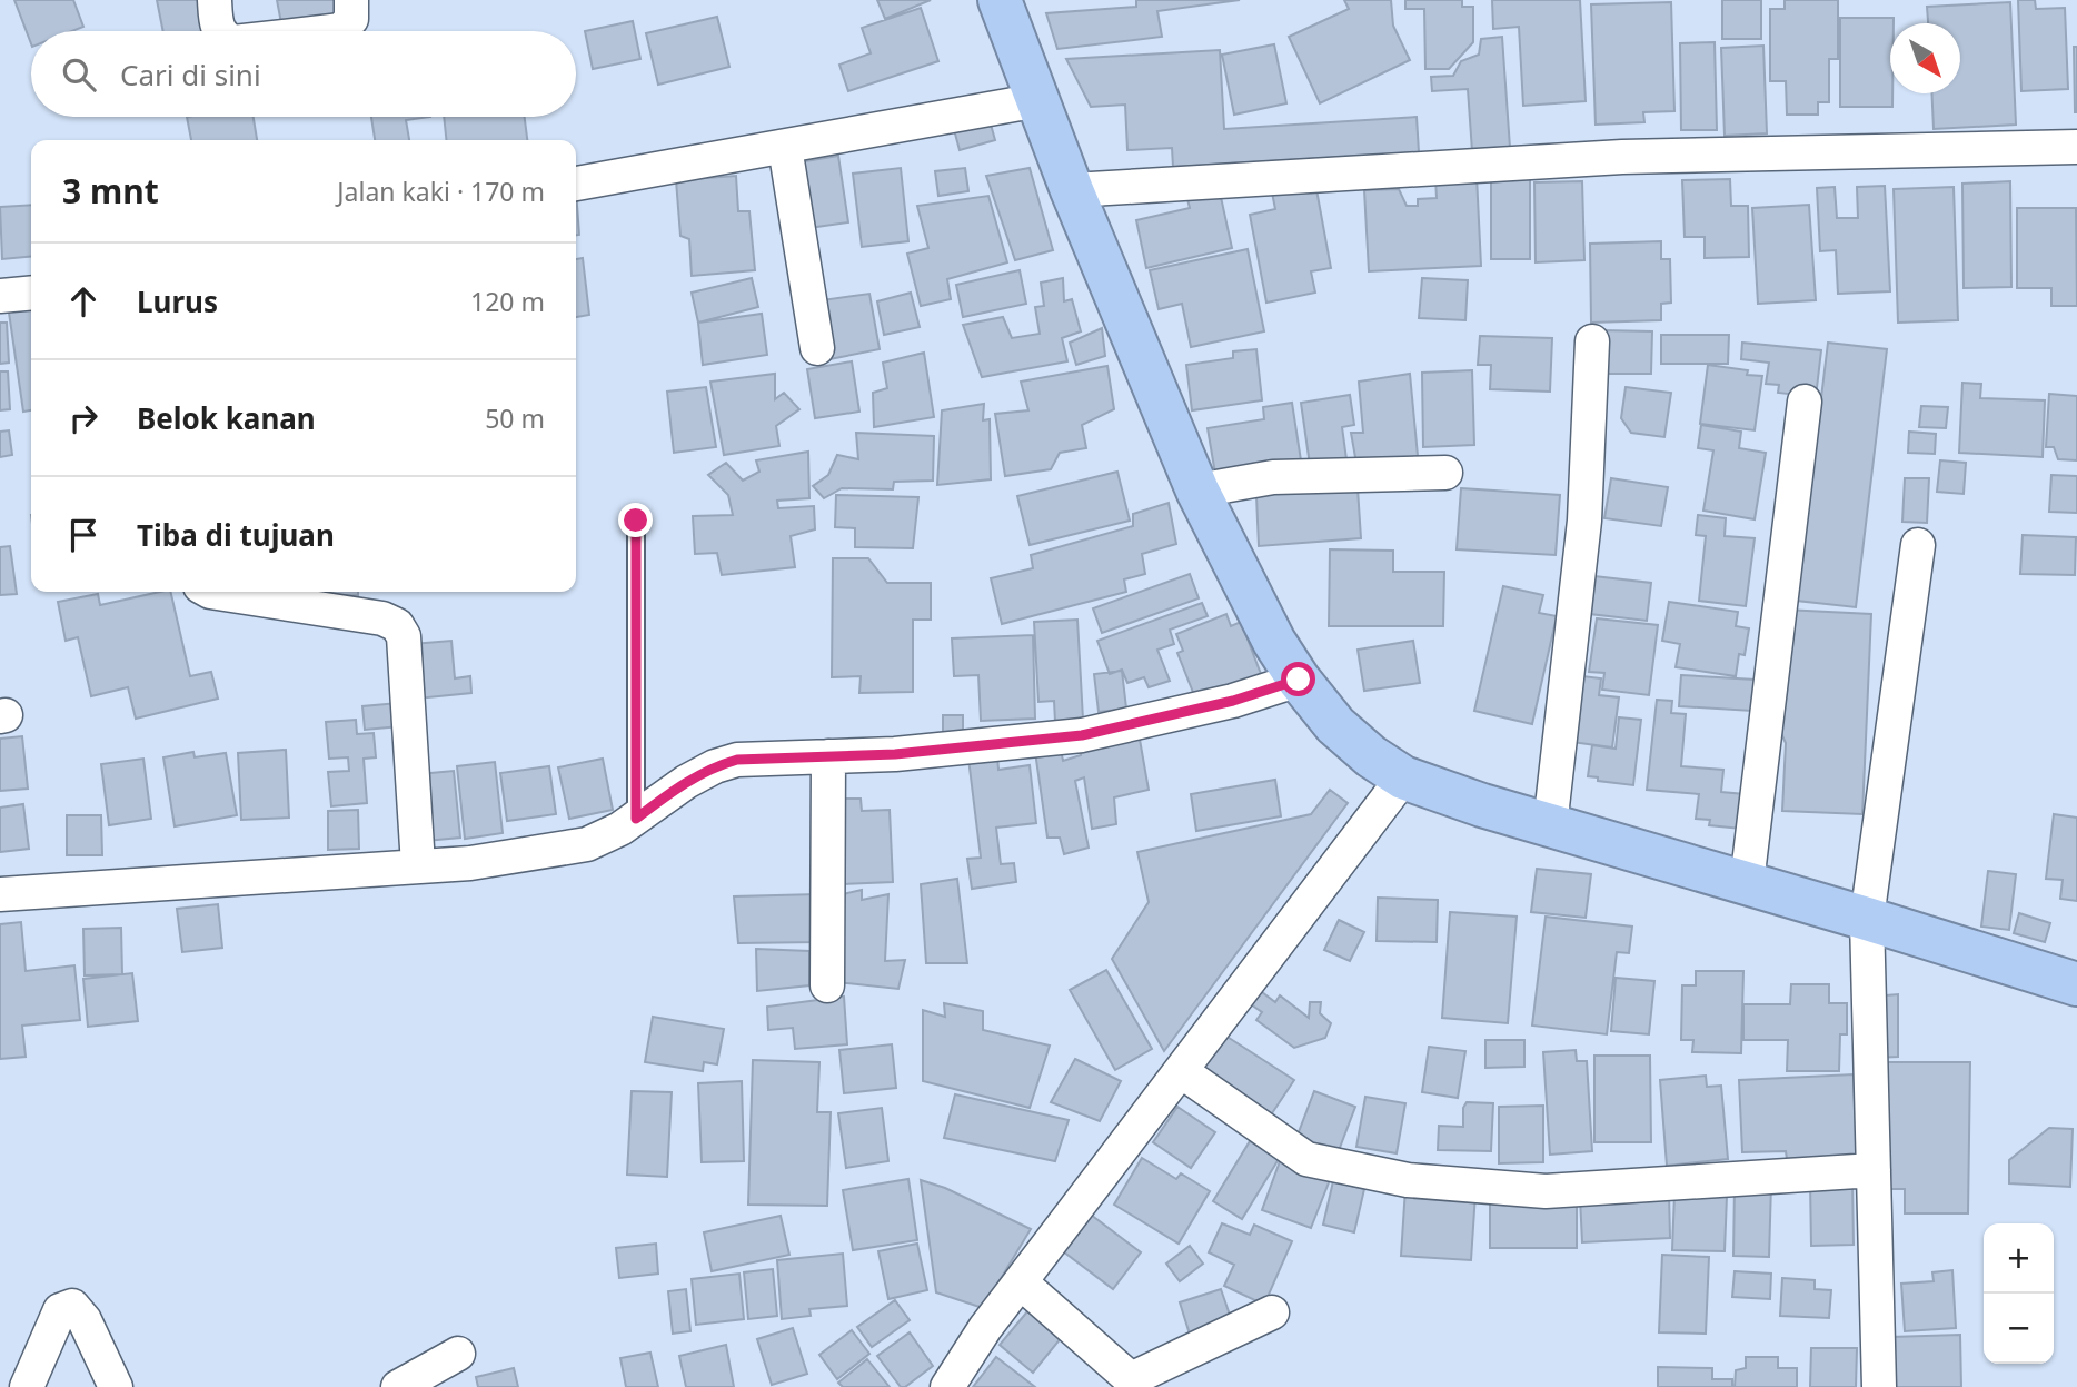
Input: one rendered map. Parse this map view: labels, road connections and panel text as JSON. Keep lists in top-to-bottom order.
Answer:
{
  "north": "bottom right",
  "page": {
    "search": "Cari di sini",
    "heading": ["3 mnt", "Jalan kaki · 170 m"],
    "list": [
      ["Lurus", "120 m"],
      ["Belok kanan", "50 m"],
      "Tiba di tujuan"
    ],
    "map_buttons": ["+", "−"]
  }
}
